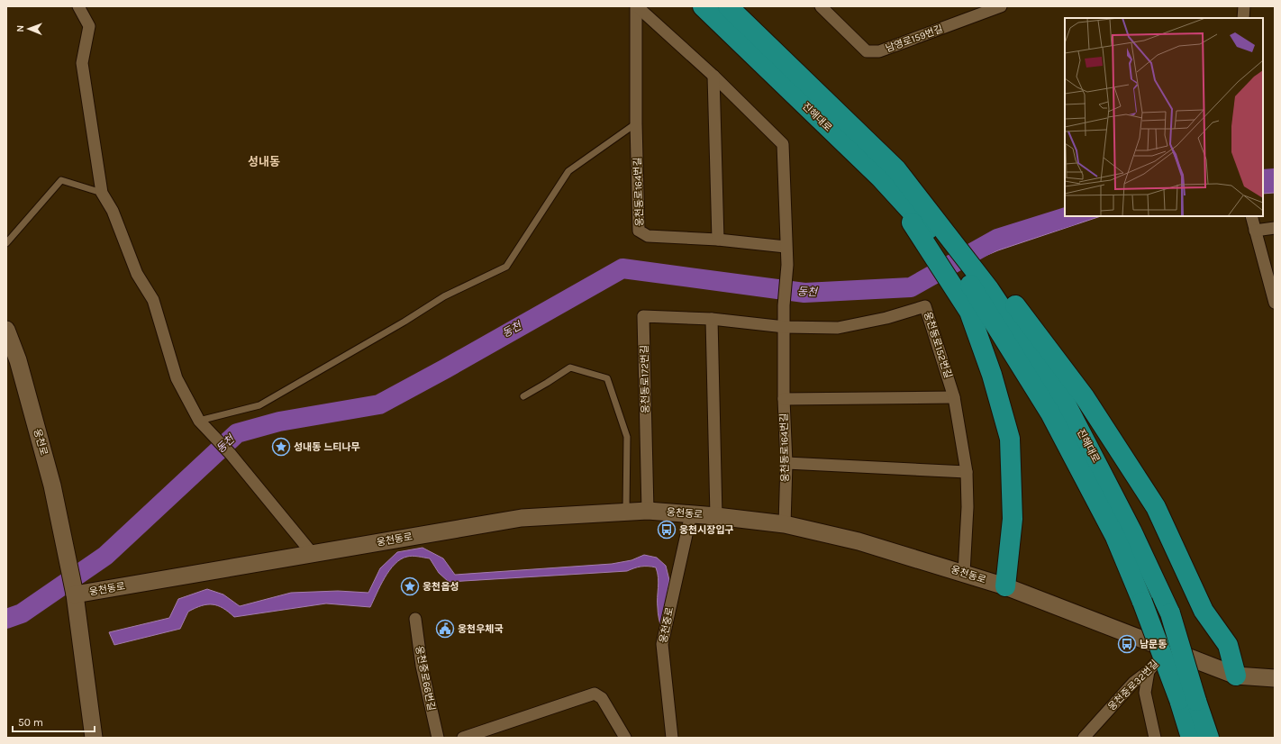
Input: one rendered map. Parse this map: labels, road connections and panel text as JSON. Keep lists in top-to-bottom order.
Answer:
{
  "streets": {
    "highway": ["진해대로"],
    "main road": ["웅천로", "웅천동로"],
    "street": [
      "남영로159번길",
      "웅천동로164번길",
      "웅천동로152번길",
      "웅천동로172번길",
      "웅천중로",
      "웅천중로66번길",
      "웅천중로32번길"
    ]
  },
  "crossings": [
    ["웅천동로164번길", "웅천동로152번길"],
    ["웅천동로164번길", "웅천동로172번길"],
    ["웅천동로164번길", "웅천동로"],
    ["웅천동로152번길", "웅천동로172번길"],
    ["웅천동로152번길", "웅천동로"],
    ["웅천동로172번길", "웅천동로"],
    ["웅천로", "웅천동로"],
    ["웅천동로", "웅천중로"],
    ["웅천동로", "웅천중로32번길"]
  ],
  "districts": ["성내동"],
  "water": ["동천"],
  "places": {
    "place": ["성내동 느티나무", "웅천읍성"],
    "bus stop": ["웅천시장입구", "남문동"],
    "public building": ["웅천우체국"]
  },
  "scale_bar": "50 m",
  "north": "left"
}
